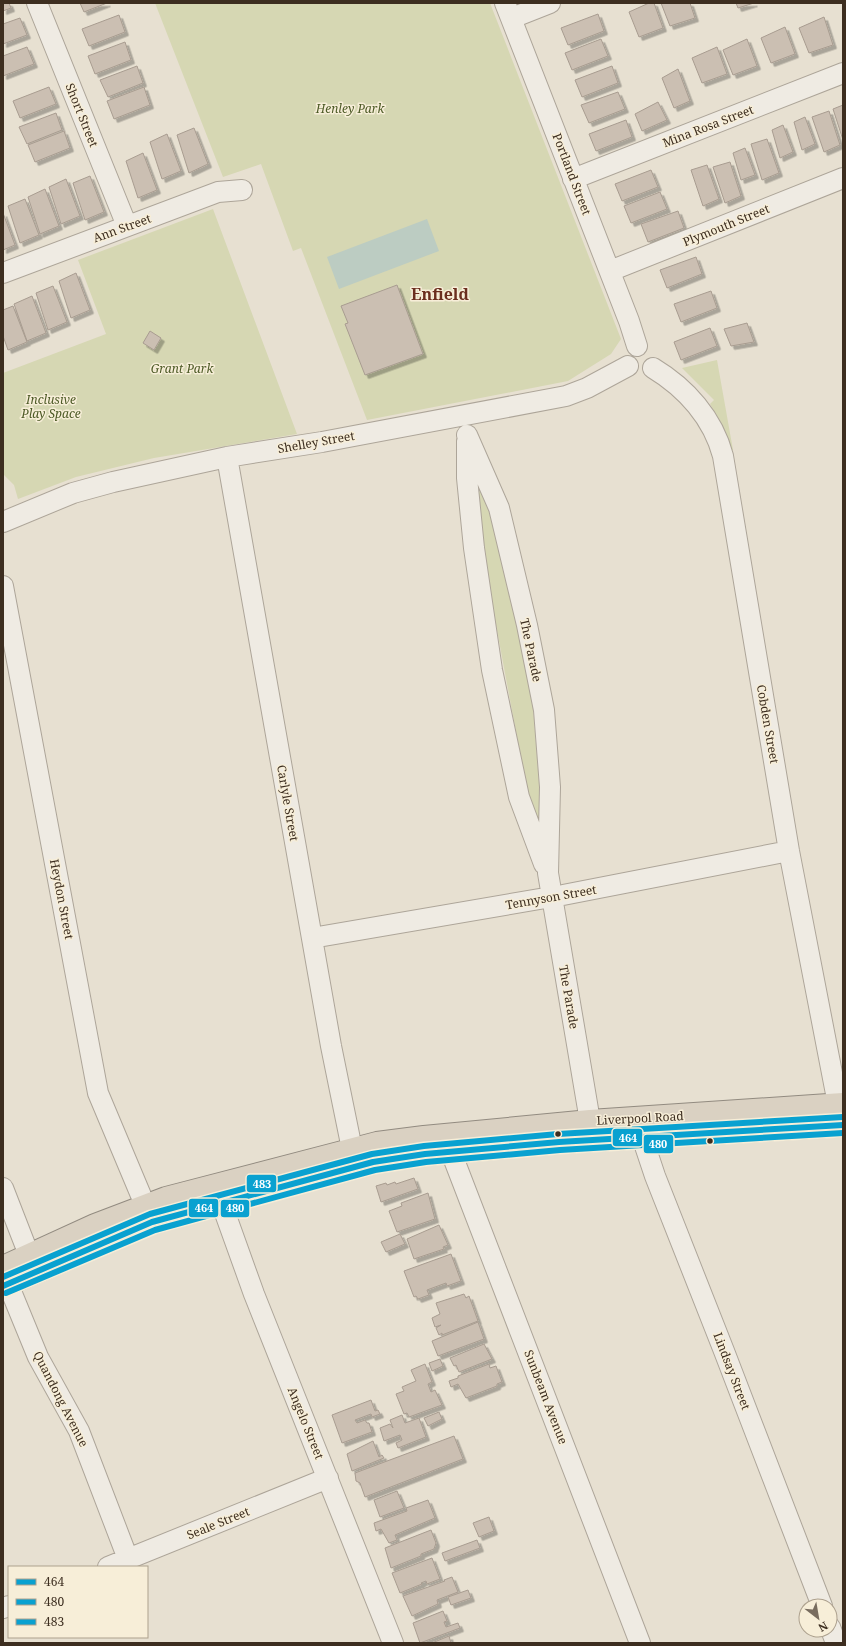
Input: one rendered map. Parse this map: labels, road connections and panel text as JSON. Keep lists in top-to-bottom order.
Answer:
{
  "streets": {
    "highway": ["Liverpool Road"],
    "street": [
      "Short Street",
      "Mina Rosa Street",
      "Portland Street",
      "Plymouth Street",
      "Ann Street",
      "Shelley Street",
      "The Parade",
      "Cobden Street",
      "Carlyle Street",
      "Tennyson Street",
      "Heydon Street",
      "Lindsay Street",
      "Sunbeam Avenue",
      "Quandong Avenue",
      "Angelo Street",
      "Seale Street"
    ]
  },
  "crossings": [
    ["Short Street", "Ann Street"],
    ["Mina Rosa Street", "Portland Street"],
    ["Portland Street", "Plymouth Street"],
    ["Portland Street", "Shelley Street"],
    ["Portland Street", "Cobden Street"],
    ["Shelley Street", "The Parade"],
    ["Shelley Street", "Cobden Street"],
    ["Shelley Street", "Carlyle Street"],
    ["The Parade", "Tennyson Street"],
    ["The Parade", "Liverpool Road"],
    ["Cobden Street", "Tennyson Street"],
    ["Cobden Street", "Liverpool Road"],
    ["Carlyle Street", "Tennyson Street"],
    ["Carlyle Street", "Liverpool Road"],
    ["Heydon Street", "Liverpool Road"],
    ["Liverpool Road", "Lindsay Street"],
    ["Liverpool Road", "Sunbeam Avenue"],
    ["Liverpool Road", "Quandong Avenue"],
    ["Liverpool Road", "Angelo Street"],
    ["Quandong Avenue", "Seale Street"],
    ["Angelo Street", "Seale Street"]
  ],
  "districts": ["Enfield"],
  "parks": ["Henley Park", "Grant Park", "Inclusive Play Space"],
  "lines": ["transit line 483", "transit line 464", "transit line 480"],
  "legend": ["464", "480", "483"],
  "north": "bottom right"
}
